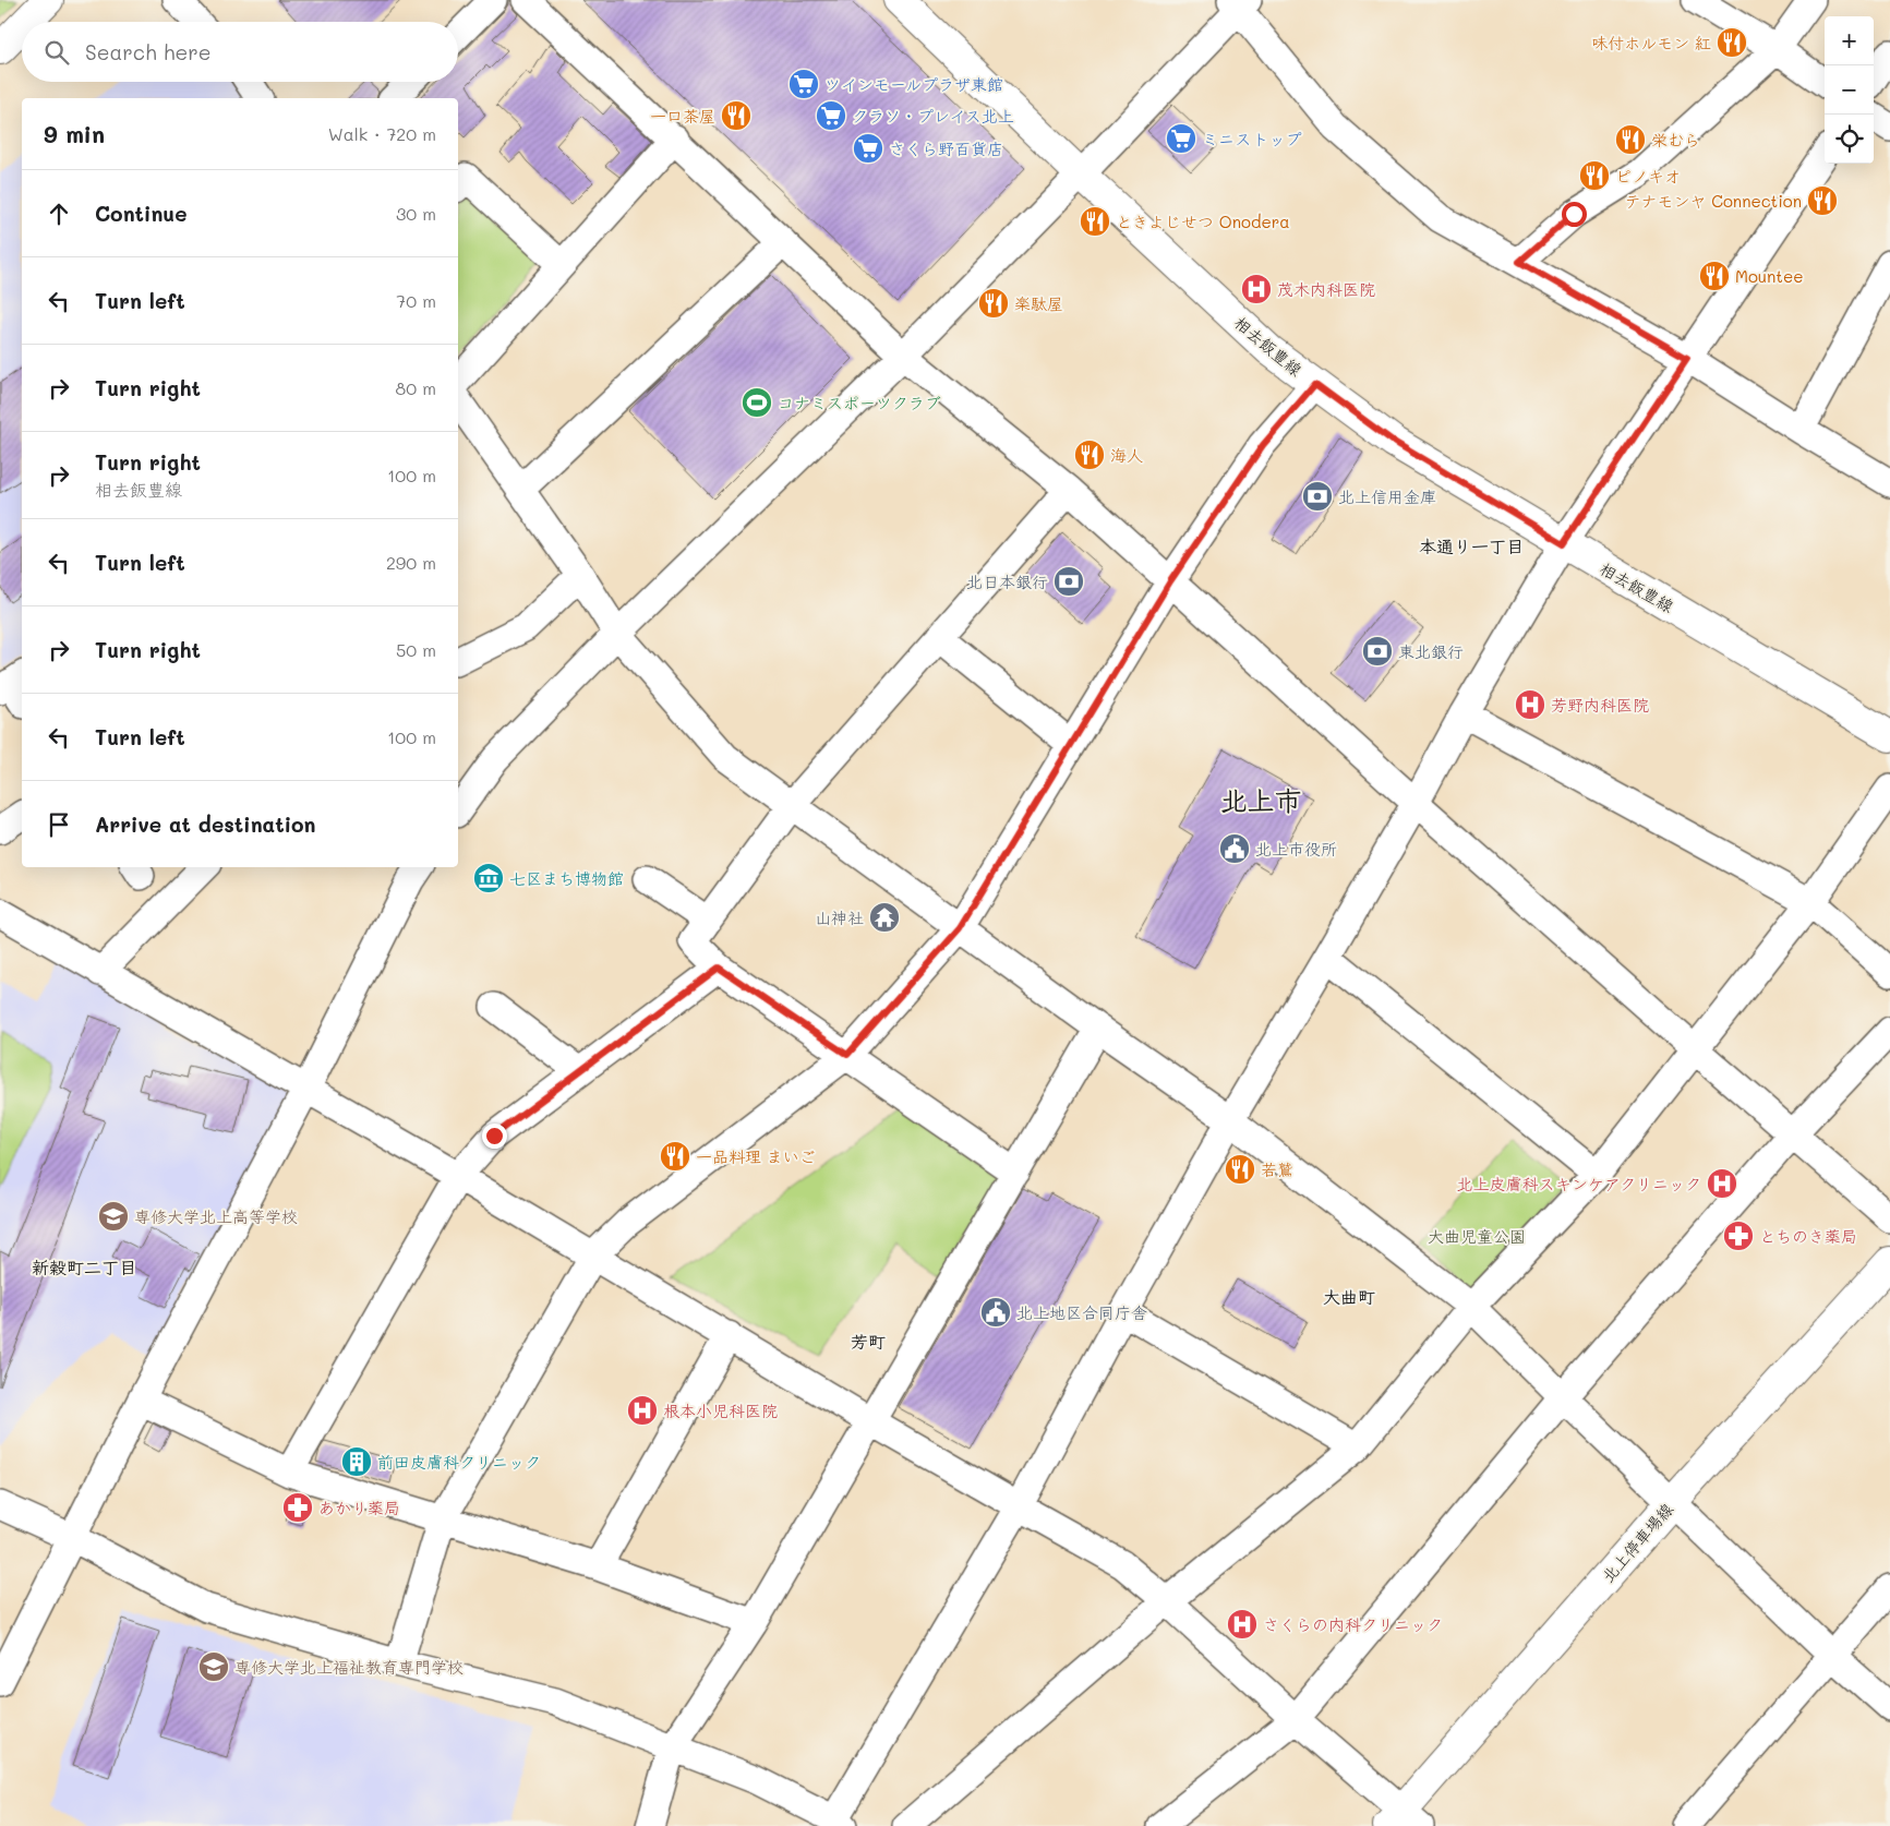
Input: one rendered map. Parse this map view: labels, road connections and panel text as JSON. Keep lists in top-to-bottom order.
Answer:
{
  "streets": {
    "main road": ["相去飯豊線", "北上停車場線"]
  },
  "districts": [
    "本通り一丁目",
    "北上市",
    "新穀町二丁目",
    "大曲町",
    "芳町"
  ],
  "parks": ["大曲児童公園"],
  "places": {
    "restaurant": [
      "味付ホルモン 紅",
      "一口茶屋",
      "栄むら",
      "ピノキオ",
      "テナモンヤ Connection",
      "ときよじせつ Onodera",
      "Mountee",
      "楽駄屋",
      "海人",
      "一品料理 まいご",
      "若鷲"
    ],
    "supermarket": [
      "ツインモールプラザ東館",
      "クラソ・プレイス北上",
      "ミニストップ",
      "さくら野百貨店"
    ],
    "hospital": [
      "茂木内科医院",
      "芳野内科医院",
      "北上皮膚科スキンケアクリニック",
      "根本小児科医院",
      "さくらの内科クリニック"
    ],
    "sports": ["コナミスポーツクラブ"],
    "bank": ["北上信用金庫", "北日本銀行", "東北銀行"],
    "public building": ["北上市役所", "北上地区合同庁舎"],
    "museum": ["七区まち博物館"],
    "temple": ["山神社"],
    "school or university": ["専修大学北上高等学校", "専修大学北上福祉教育専門学校"],
    "pharmacy": ["とちのき薬局", "あかり薬局"],
    "building": ["前田皮膚科クリニック"]
  },
  "page": {
    "map_buttons": ["+", "−"],
    "search": "Search here",
    "heading": ["9 min", "Walk · 720 m"],
    "list": [
      ["Continue", "30 m"],
      ["Turn left", "70 m"],
      ["Turn right", "80 m"],
      ["Turn right", "相去飯豊線", "100 m"],
      ["Turn left", "290 m"],
      ["Turn right", "50 m"],
      ["Turn left", "100 m"],
      "Arrive at destination"
    ]
  }
}
